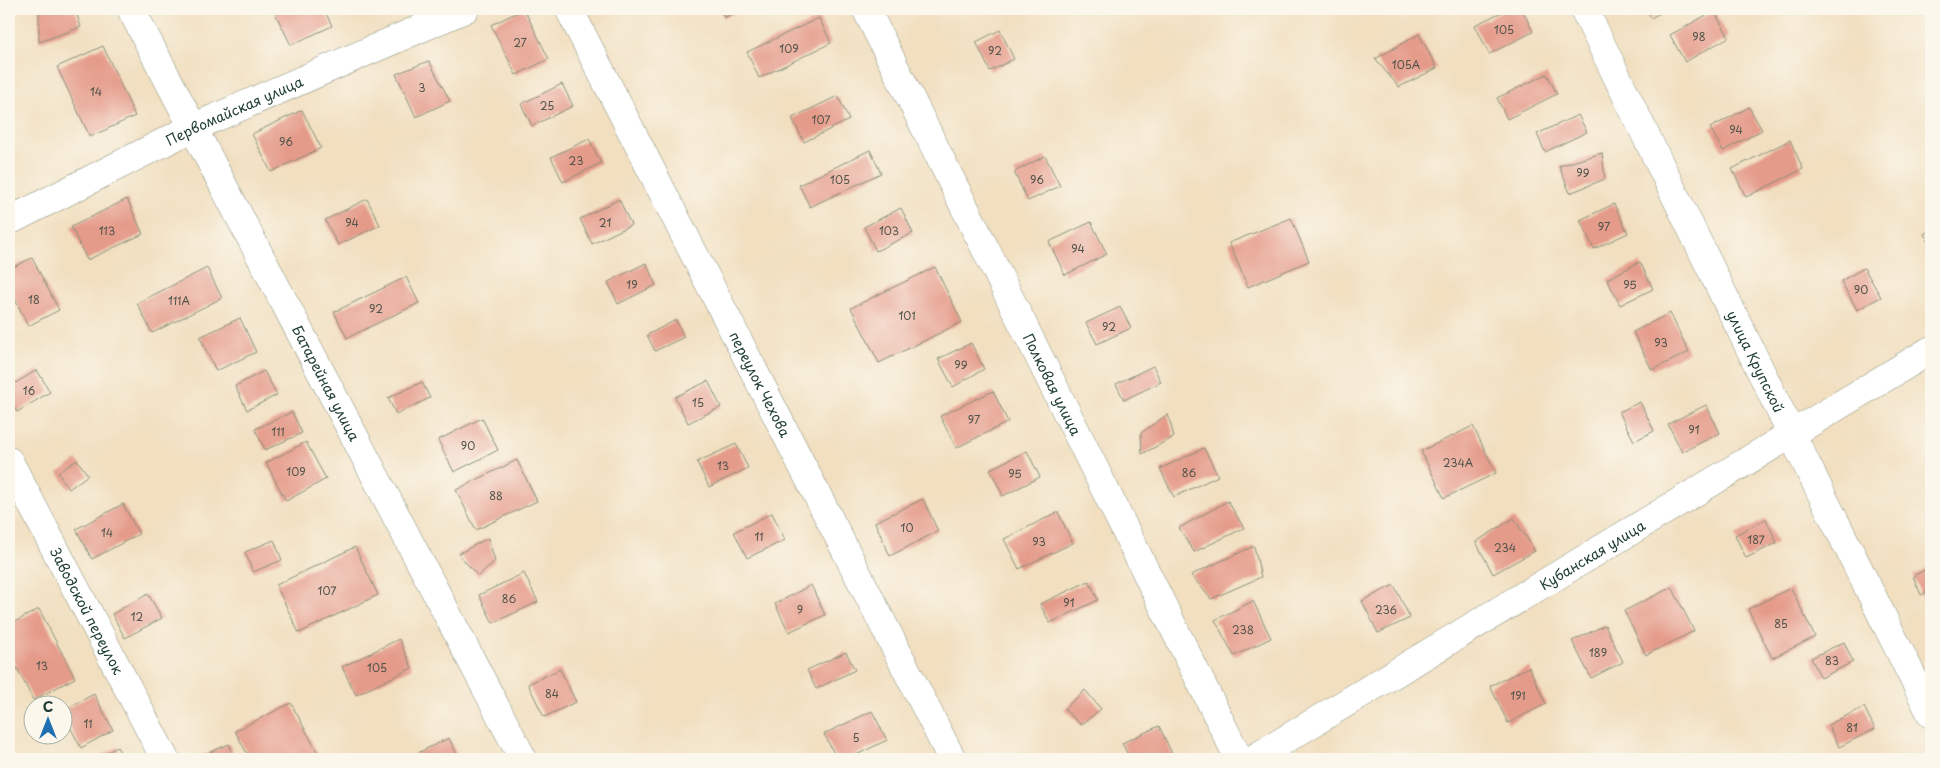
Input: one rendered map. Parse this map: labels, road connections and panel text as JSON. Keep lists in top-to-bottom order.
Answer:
{
  "streets": {
    "street": [
      "Первомайская улица",
      "улица Крупской",
      "Батарейная улица",
      "переулок Чехова",
      "Полковая улица",
      "Кубанская улица",
      "Заводской переулок"
    ]
  },
  "crossings": [
    ["Первомайская улица", "Батарейная улица"],
    ["улица Крупской", "Кубанская улица"]
  ],
  "house_numbers": [
    "105",
    "98",
    "27",
    "109",
    "92",
    "105А",
    "3",
    "14",
    "25",
    "107",
    "94",
    "96",
    "23",
    "99",
    "105",
    "96",
    "94",
    "21",
    "97",
    "113",
    "103",
    "94",
    "19",
    "95",
    "90",
    "18",
    "111А",
    "92",
    "101",
    "92",
    "93",
    "99",
    "16",
    "15",
    "97",
    "91",
    "111",
    "90",
    "234А",
    "13",
    "109",
    "86",
    "95",
    "88",
    "10",
    "14",
    "11",
    "187",
    "93",
    "234",
    "107",
    "86",
    "91",
    "9",
    "236",
    "12",
    "85",
    "238",
    "189",
    "83",
    "13",
    "105",
    "84",
    "191",
    "11",
    "81",
    "5"
  ],
  "north": "top"
}
